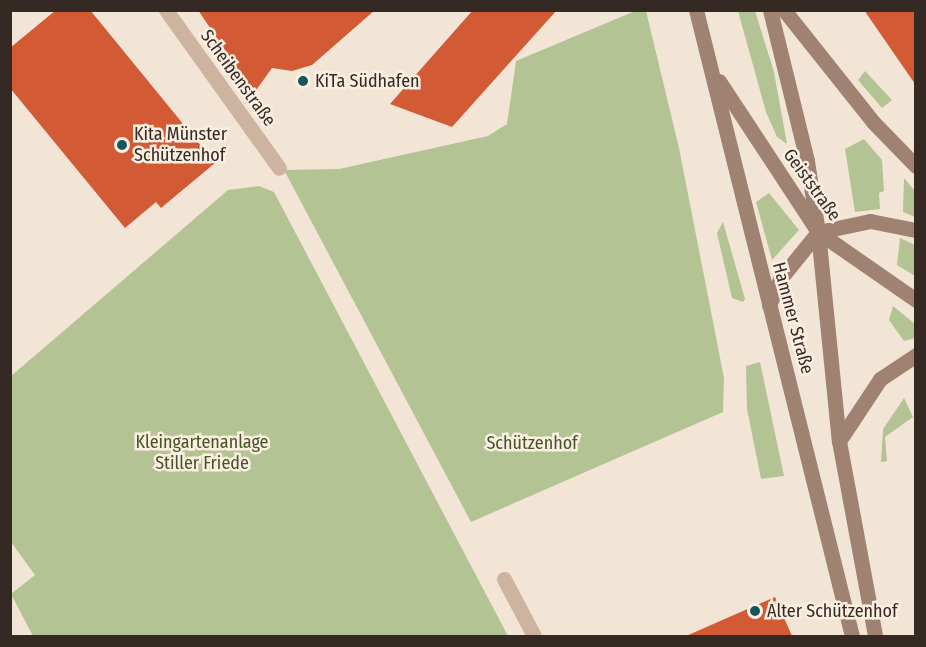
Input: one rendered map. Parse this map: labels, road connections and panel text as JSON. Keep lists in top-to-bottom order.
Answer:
{
  "streets": {
    "main road": ["Geiststraße", "Hammer Straße"],
    "street": ["Scheibenstraße"]
  },
  "crossings": [
    ["Geiststraße", "Hammer Straße"]
  ],
  "parks": ["Kleingartenanlage Stiller Friede", "Schützenhof"],
  "places": ["KiTa Südhafen", "Kita Münster Schützenhof", "Alter Schützenhof"]
}
